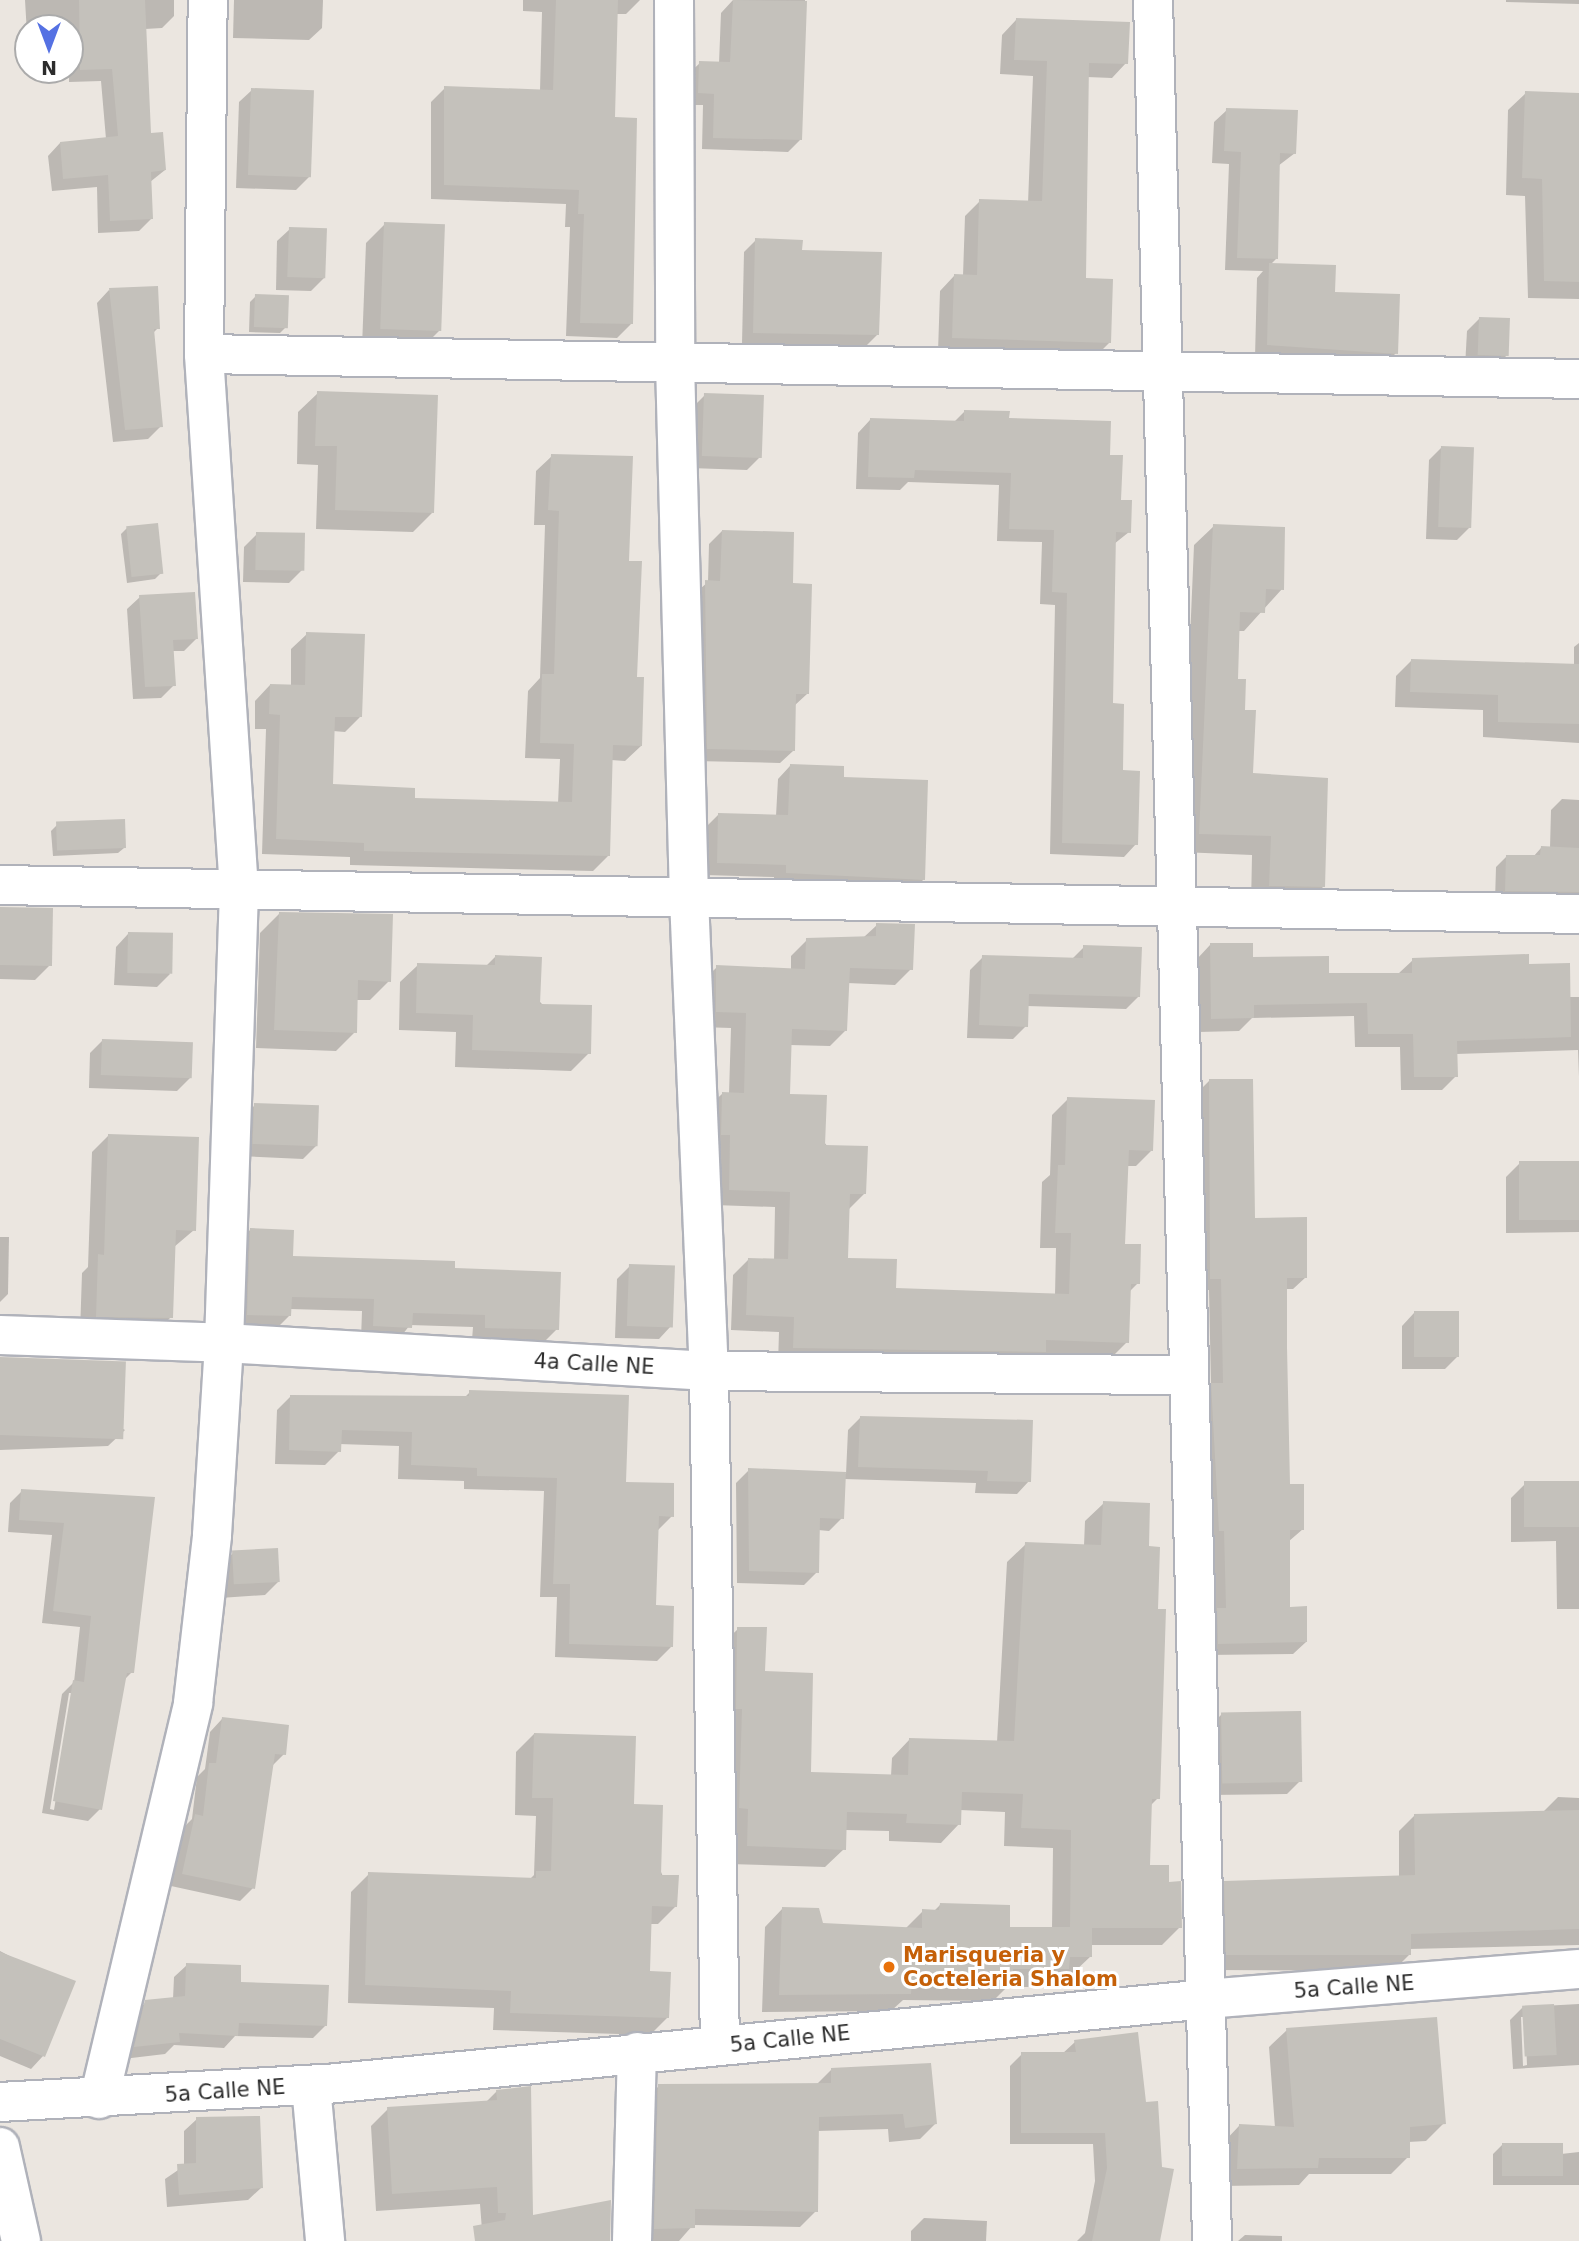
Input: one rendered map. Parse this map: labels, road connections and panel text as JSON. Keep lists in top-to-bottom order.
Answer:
{
  "streets": {
    "street": ["4a Calle NE", "5a Calle NE"]
  },
  "places": ["Marisqueria y Cocteleria Shalom"],
  "north": "bottom"
}
